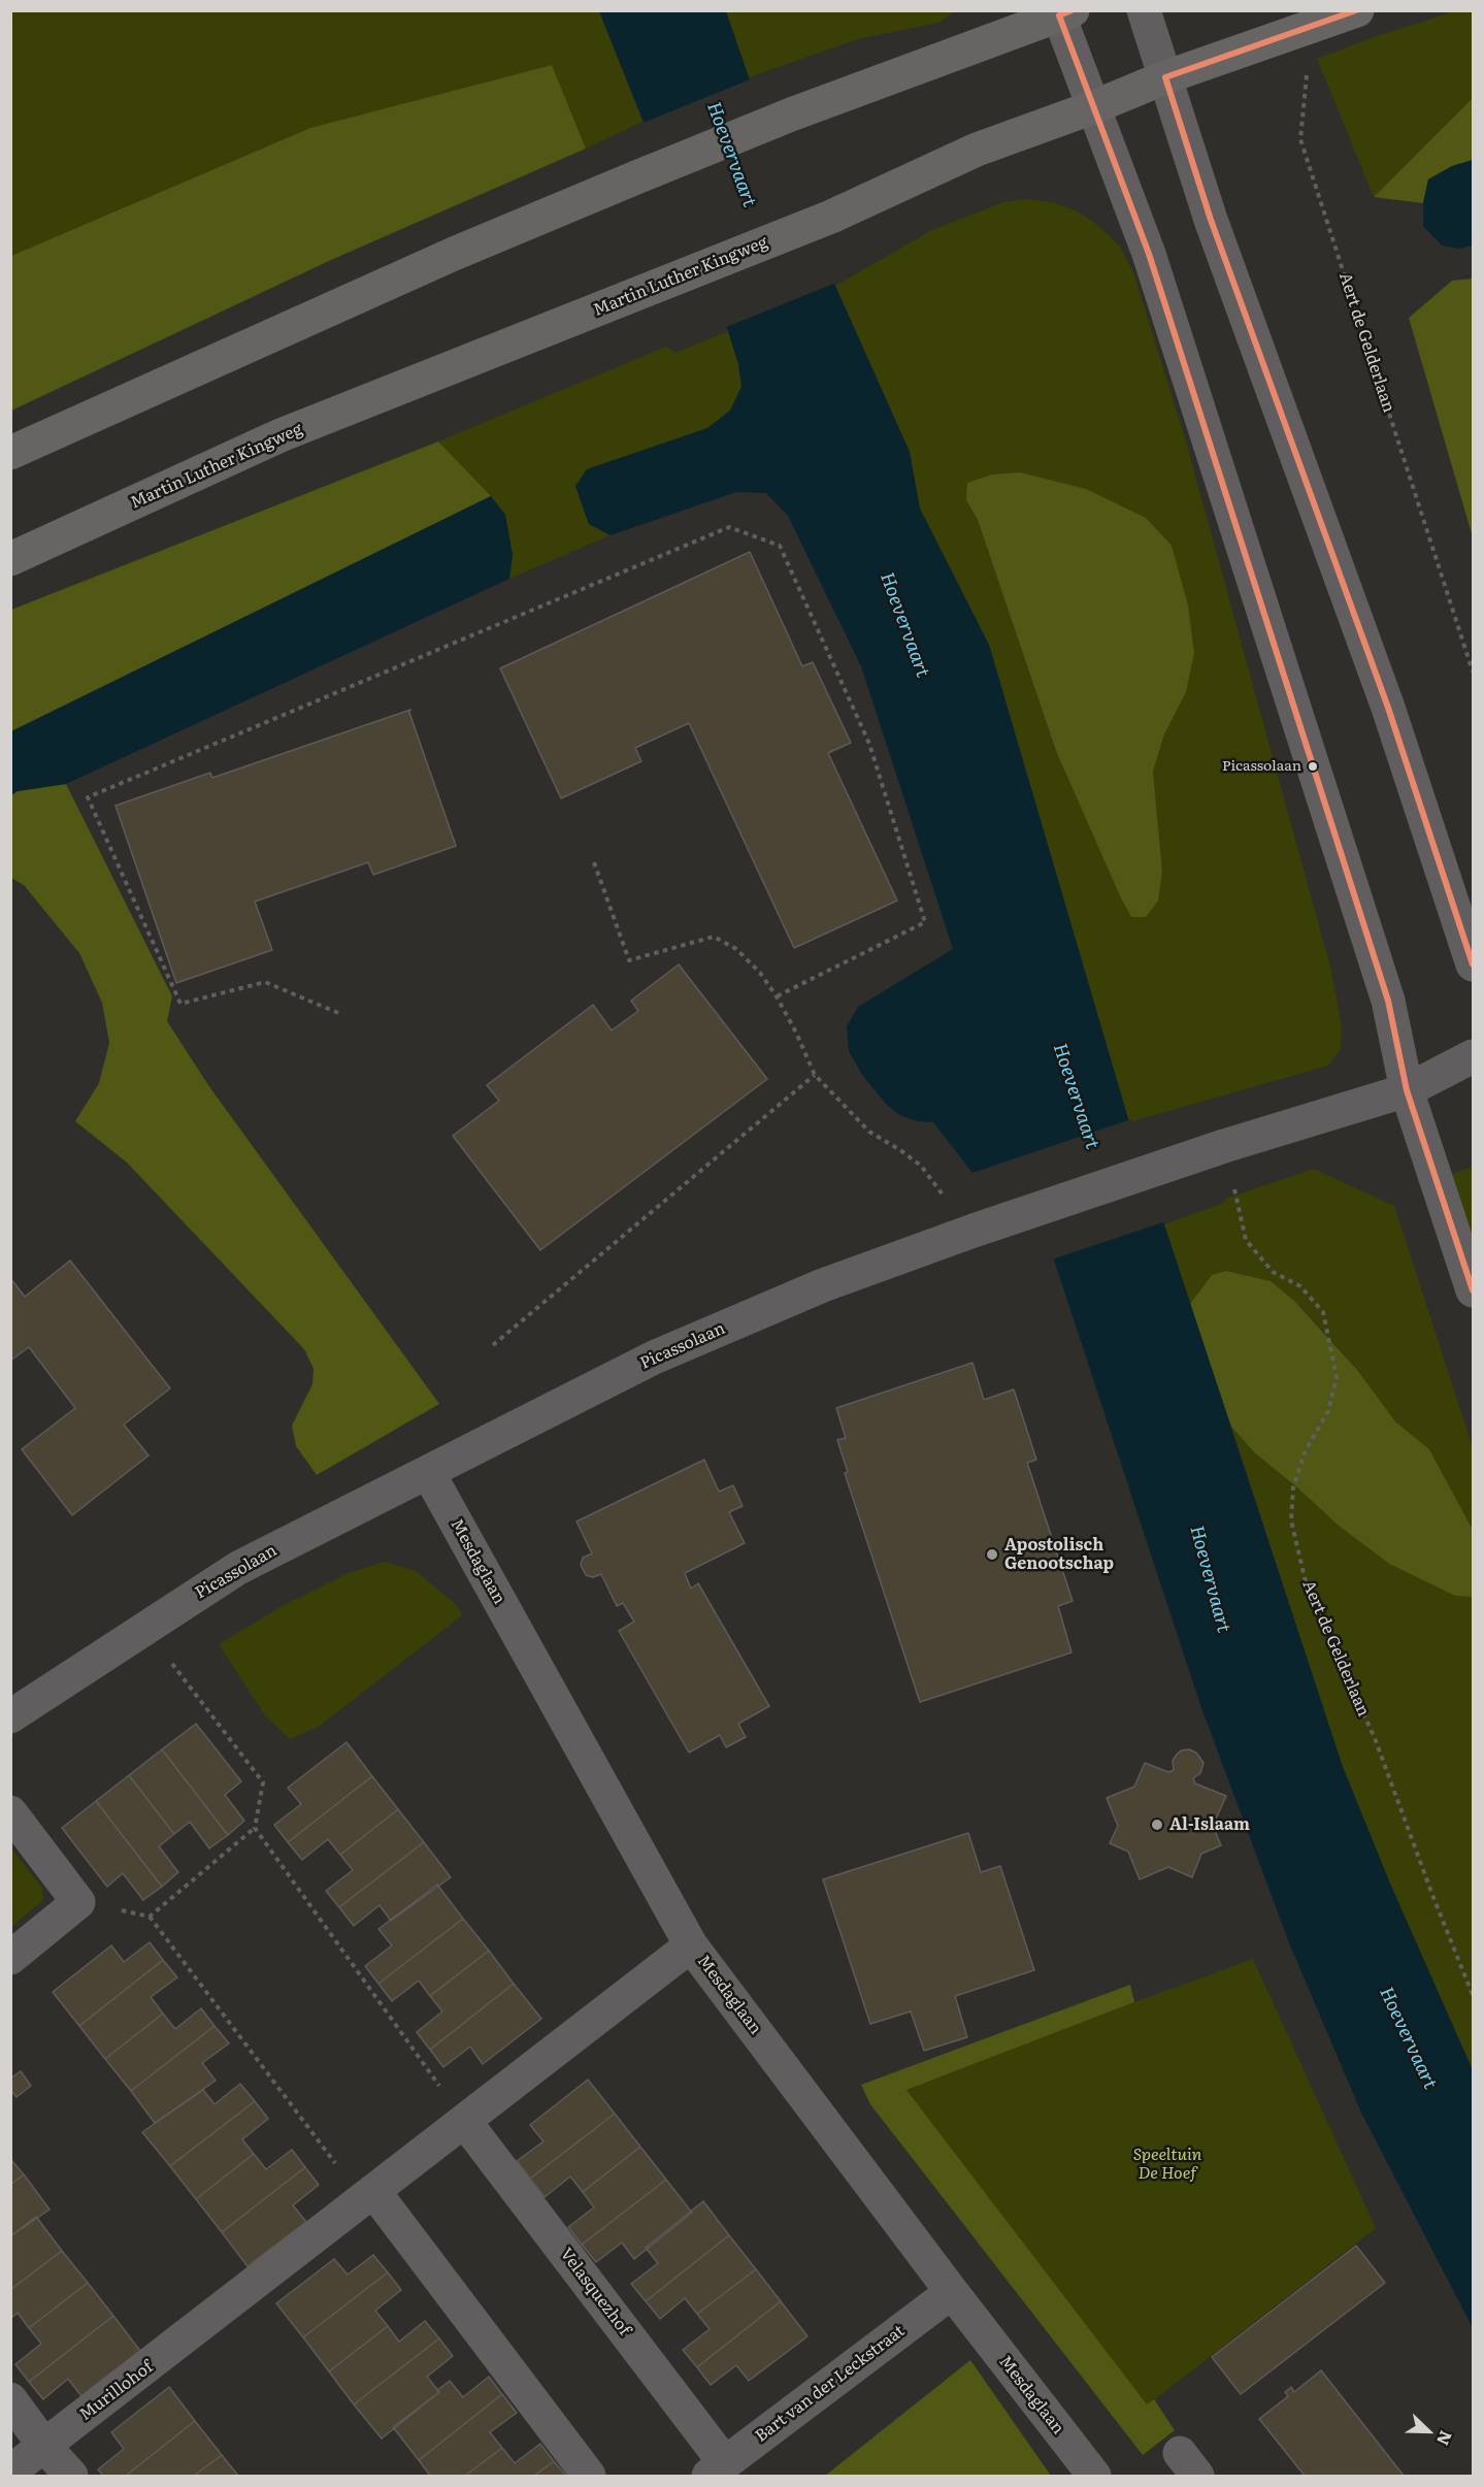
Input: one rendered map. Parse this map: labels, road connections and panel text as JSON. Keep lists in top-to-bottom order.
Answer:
{
  "streets": {
    "highway": ["Martin Luther Kingweg"],
    "street": [
      "Picassolaan",
      "Mesdaglaan",
      "Velasquezhof",
      "Bart van der Leckstraat",
      "Murillohof"
    ],
    "path": ["Aert de Gelderlaan"]
  },
  "crossings": [
    ["Martin Luther Kingweg", "Aert de Gelderlaan"],
    ["Aert de Gelderlaan", "Picassolaan"],
    ["Picassolaan", "Mesdaglaan"],
    ["Mesdaglaan", "Bart van der Leckstraat"],
    ["Velasquezhof", "Bart van der Leckstraat"]
  ],
  "water": ["Hoevervaart"],
  "parks": ["Speeltuin De Hoef"],
  "places": ["Picassolaan", "Apostolisch Genootschap", "Al-Islaam"],
  "north": "bottom right"
}
